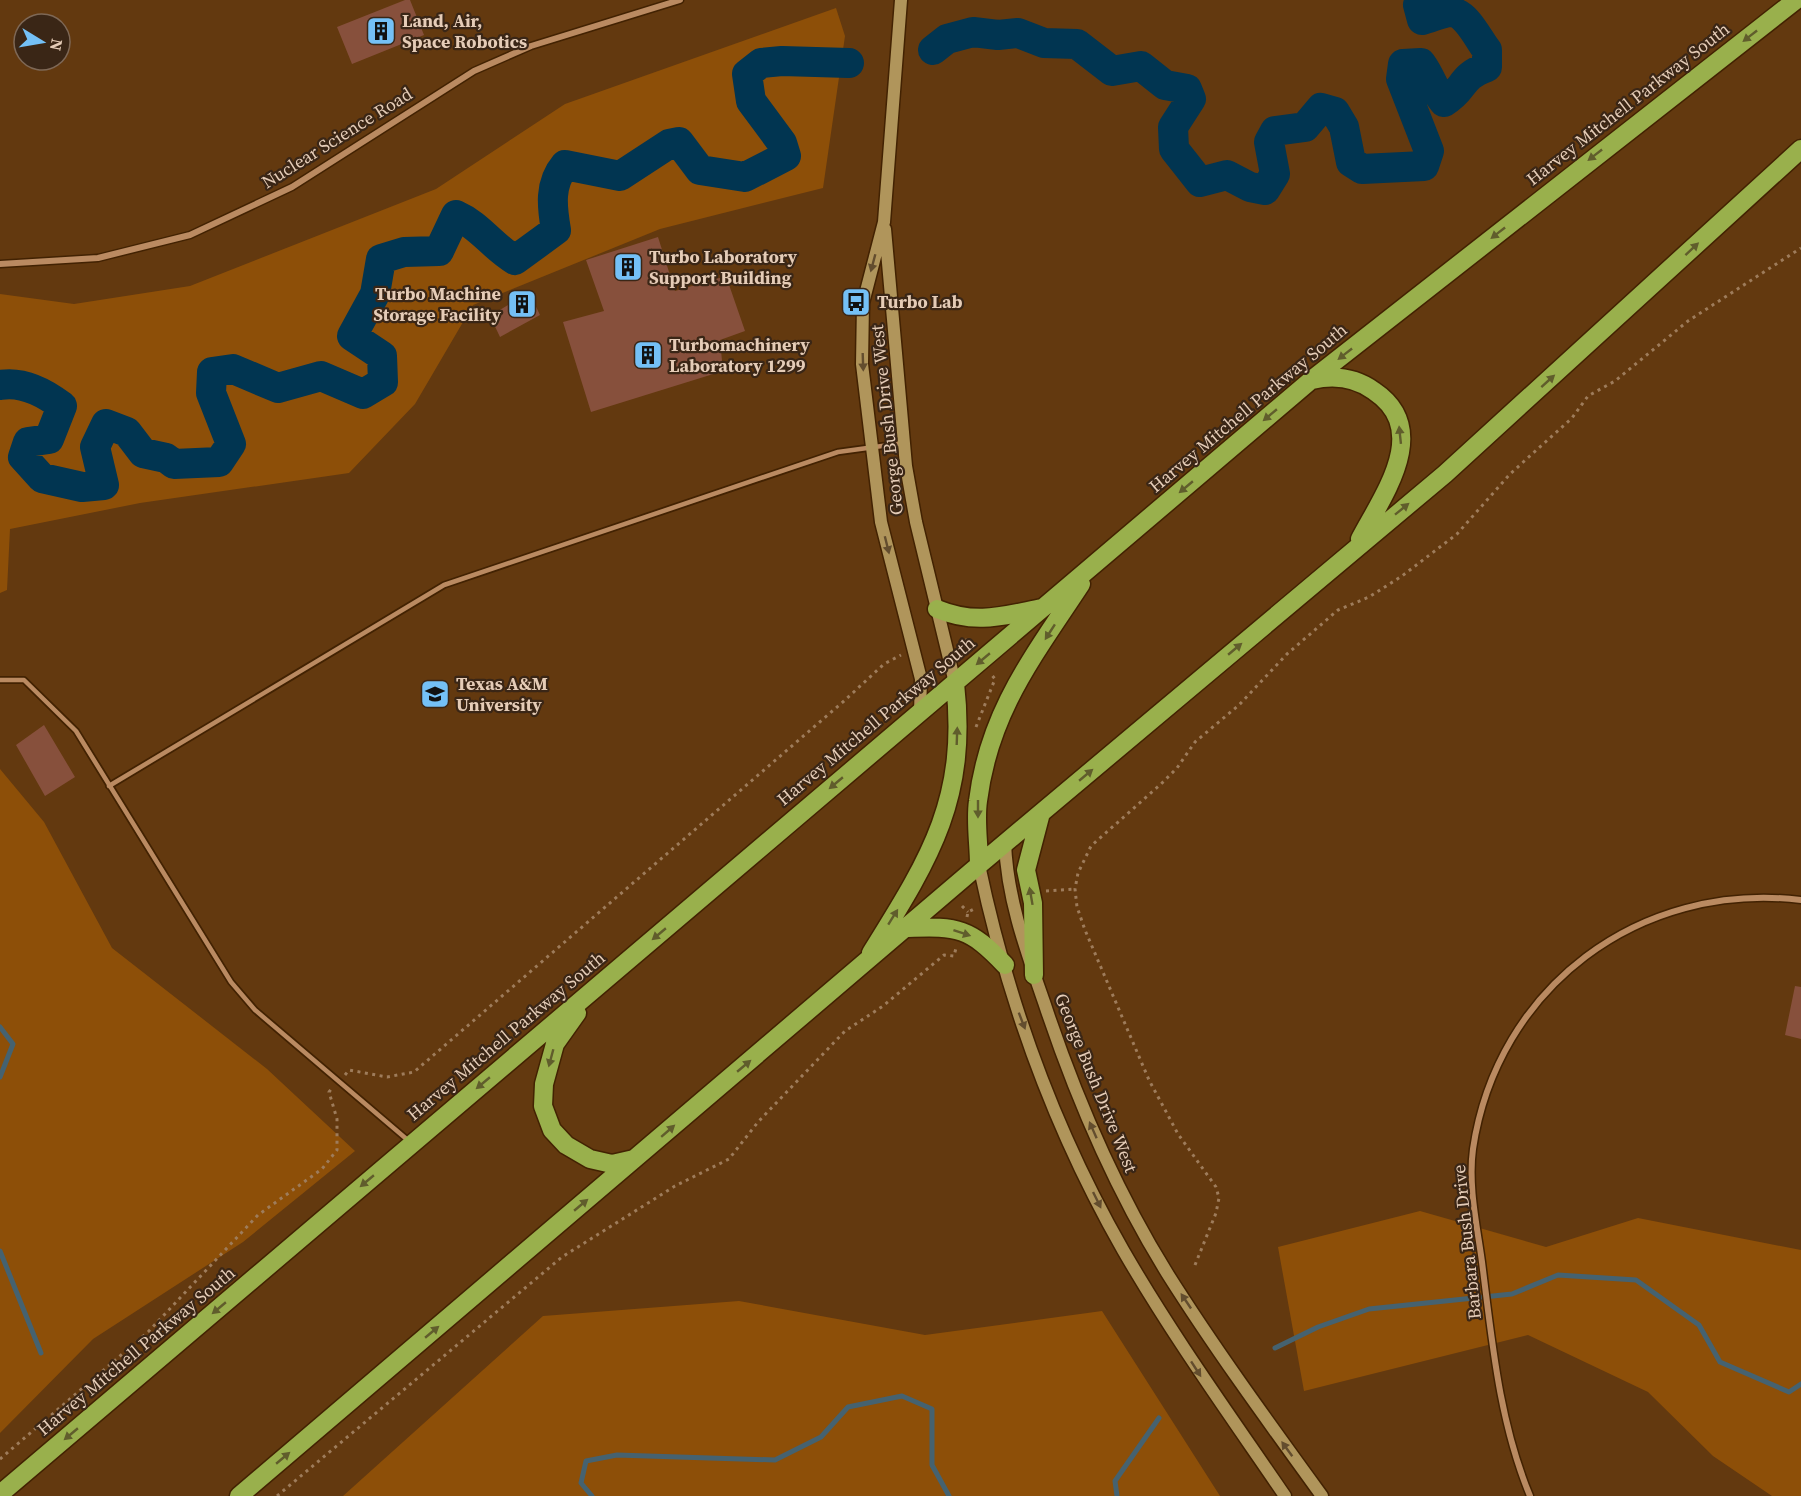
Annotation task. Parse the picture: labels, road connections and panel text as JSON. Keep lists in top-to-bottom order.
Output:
{
  "streets": {
    "highway": ["Harvey Mitchell Parkway South"],
    "main road": ["George Bush Drive West"],
    "street": ["Nuclear Science Road", "Barbara Bush Drive"]
  },
  "crossings": [
    ["Harvey Mitchell Parkway South", "George Bush Drive West"]
  ],
  "places": {
    "building": [
      "Land, Air, Space Robotics",
      "Turbo Laboratory Support Building",
      "Turbo Machine Storage Facility",
      "Turbomachinery Laboratory 1299"
    ],
    "bus stop": ["Turbo Lab"],
    "school or university": ["Texas A&M University"]
  },
  "north": "right"
}
